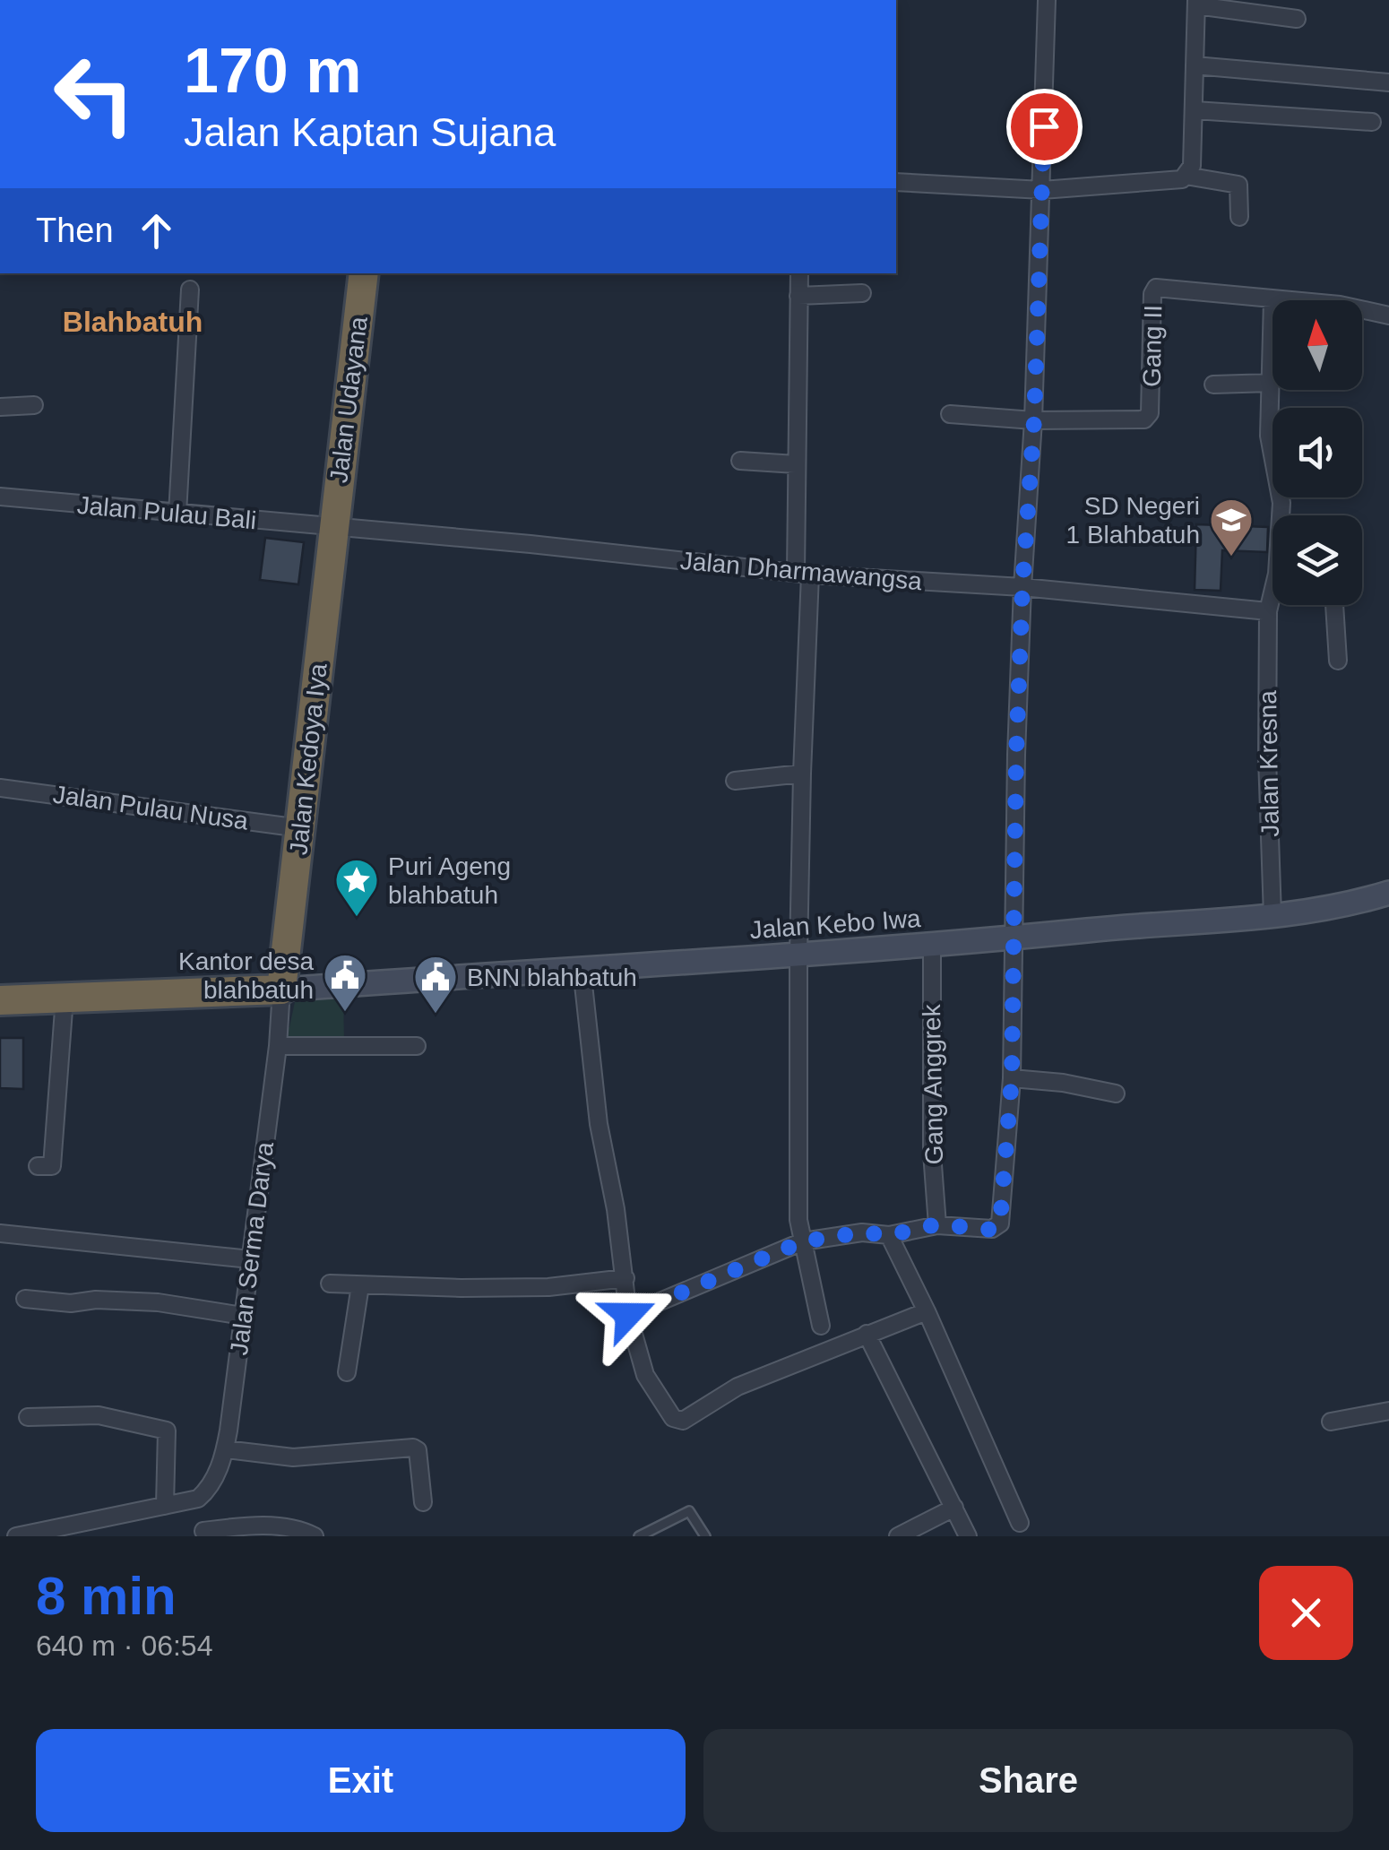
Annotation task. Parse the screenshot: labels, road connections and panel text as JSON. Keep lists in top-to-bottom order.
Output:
{
  "streets": {
    "highway": ["Jalan Udayana", "Jalan Kedoya Iya"],
    "main road": ["Jalan Kebo Iwa"],
    "street": [
      "Gang II",
      "Jalan Pulau Bali",
      "Jalan Dharmawangsa",
      "Jalan Kresna",
      "Jalan Pulau Nusa",
      "Gang Anggrek",
      "Jalan Serma Darya"
    ]
  },
  "crossings": [
    ["Gang II", "Jalan Kresna"],
    ["Jalan Udayana", "Jalan Pulau Bali"],
    ["Jalan Udayana", "Jalan Dharmawangsa"],
    ["Jalan Udayana", "Jalan Kedoya Iya"],
    ["Jalan Pulau Bali", "Jalan Dharmawangsa"],
    ["Jalan Pulau Bali", "Jalan Kedoya Iya"],
    ["Jalan Dharmawangsa", "Jalan Kedoya Iya"],
    ["Jalan Dharmawangsa", "Jalan Kresna"],
    ["Jalan Kedoya Iya", "Jalan Pulau Nusa"],
    ["Jalan Kedoya Iya", "Jalan Kebo Iwa"],
    ["Jalan Kedoya Iya", "Jalan Serma Darya"],
    ["Jalan Kresna", "Jalan Kebo Iwa"],
    ["Jalan Kebo Iwa", "Gang Anggrek"],
    ["Jalan Kebo Iwa", "Jalan Serma Darya"]
  ],
  "districts": ["Blahbatuh"],
  "places": {
    "school or university": ["SD Negeri 1 Blahbatuh"],
    "place": ["Puri Ageng blahbatuh"],
    "public building": ["Kantor desa blahbatuh", "BNN blahbatuh"]
  },
  "north": "top",
  "page": {
    "turn": ["170 m", "Jalan Kaptan Sujana"],
    "then": "Then",
    "heading": ["8 min", "640 m · 06:54"],
    "buttons": ["Exit", "Share"]
  }
}
